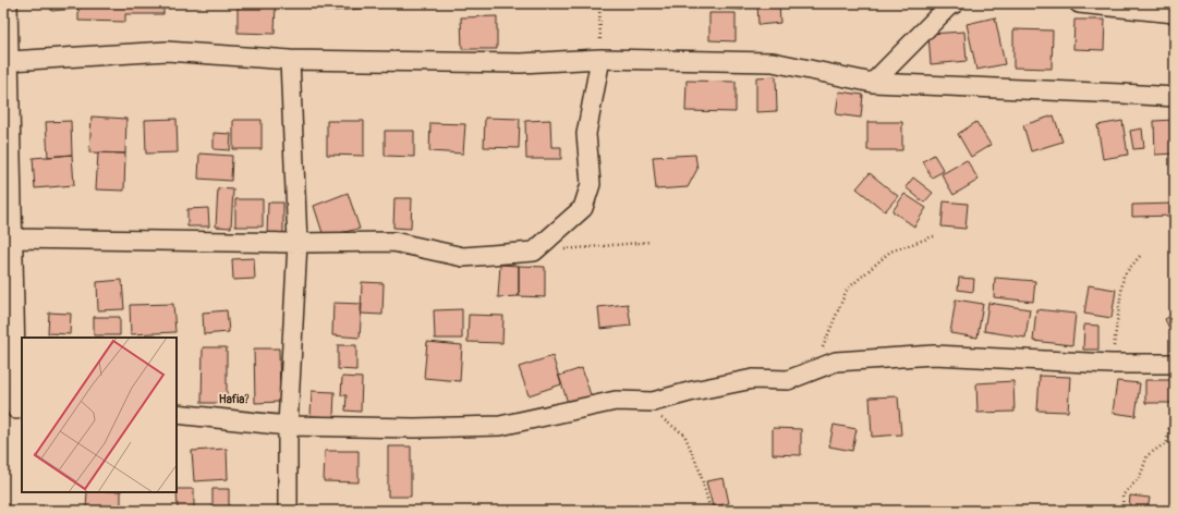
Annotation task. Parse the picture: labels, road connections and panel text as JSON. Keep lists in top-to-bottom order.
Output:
{
  "districts": ["Hafia?"]
}
